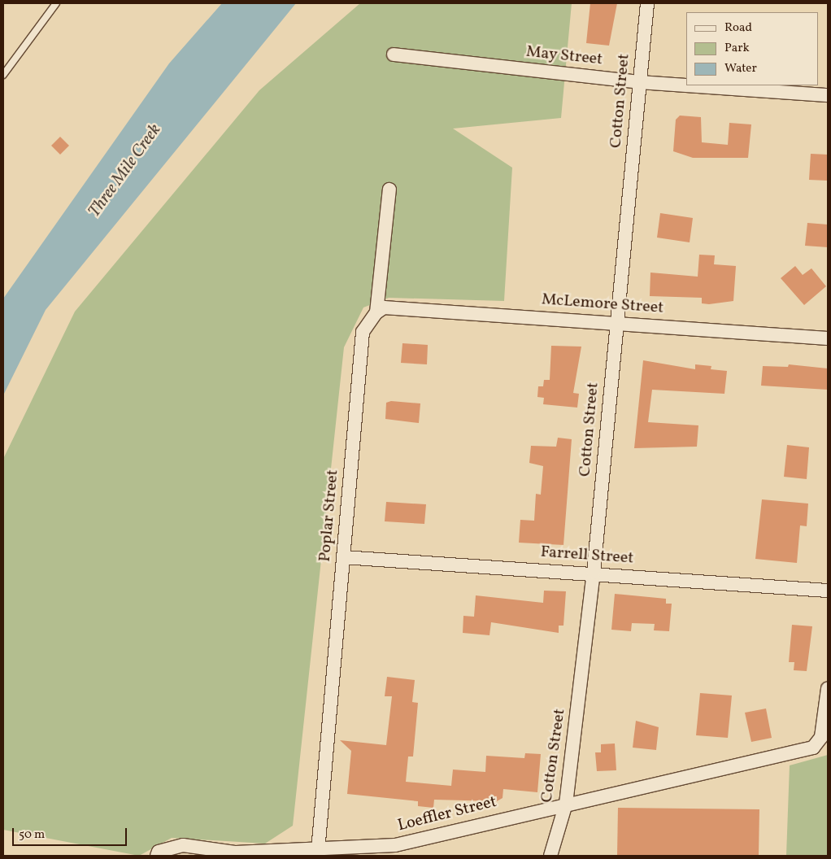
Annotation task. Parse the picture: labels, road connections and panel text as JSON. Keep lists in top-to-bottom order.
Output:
{
  "streets": {
    "street": [
      "May Street",
      "Cotton Street",
      "McLemore Street",
      "Poplar Street",
      "Farrell Street",
      "Loeffler Street"
    ]
  },
  "crossings": [
    ["May Street", "Cotton Street"],
    ["Cotton Street", "McLemore Street"],
    ["Cotton Street", "Farrell Street"],
    ["Cotton Street", "Loeffler Street"],
    ["McLemore Street", "Poplar Street"],
    ["Poplar Street", "Farrell Street"],
    ["Poplar Street", "Loeffler Street"]
  ],
  "water": ["Three Mile Creek"],
  "legend": ["Road", "Park", "Water"],
  "scale_bar": "50 m"
}
